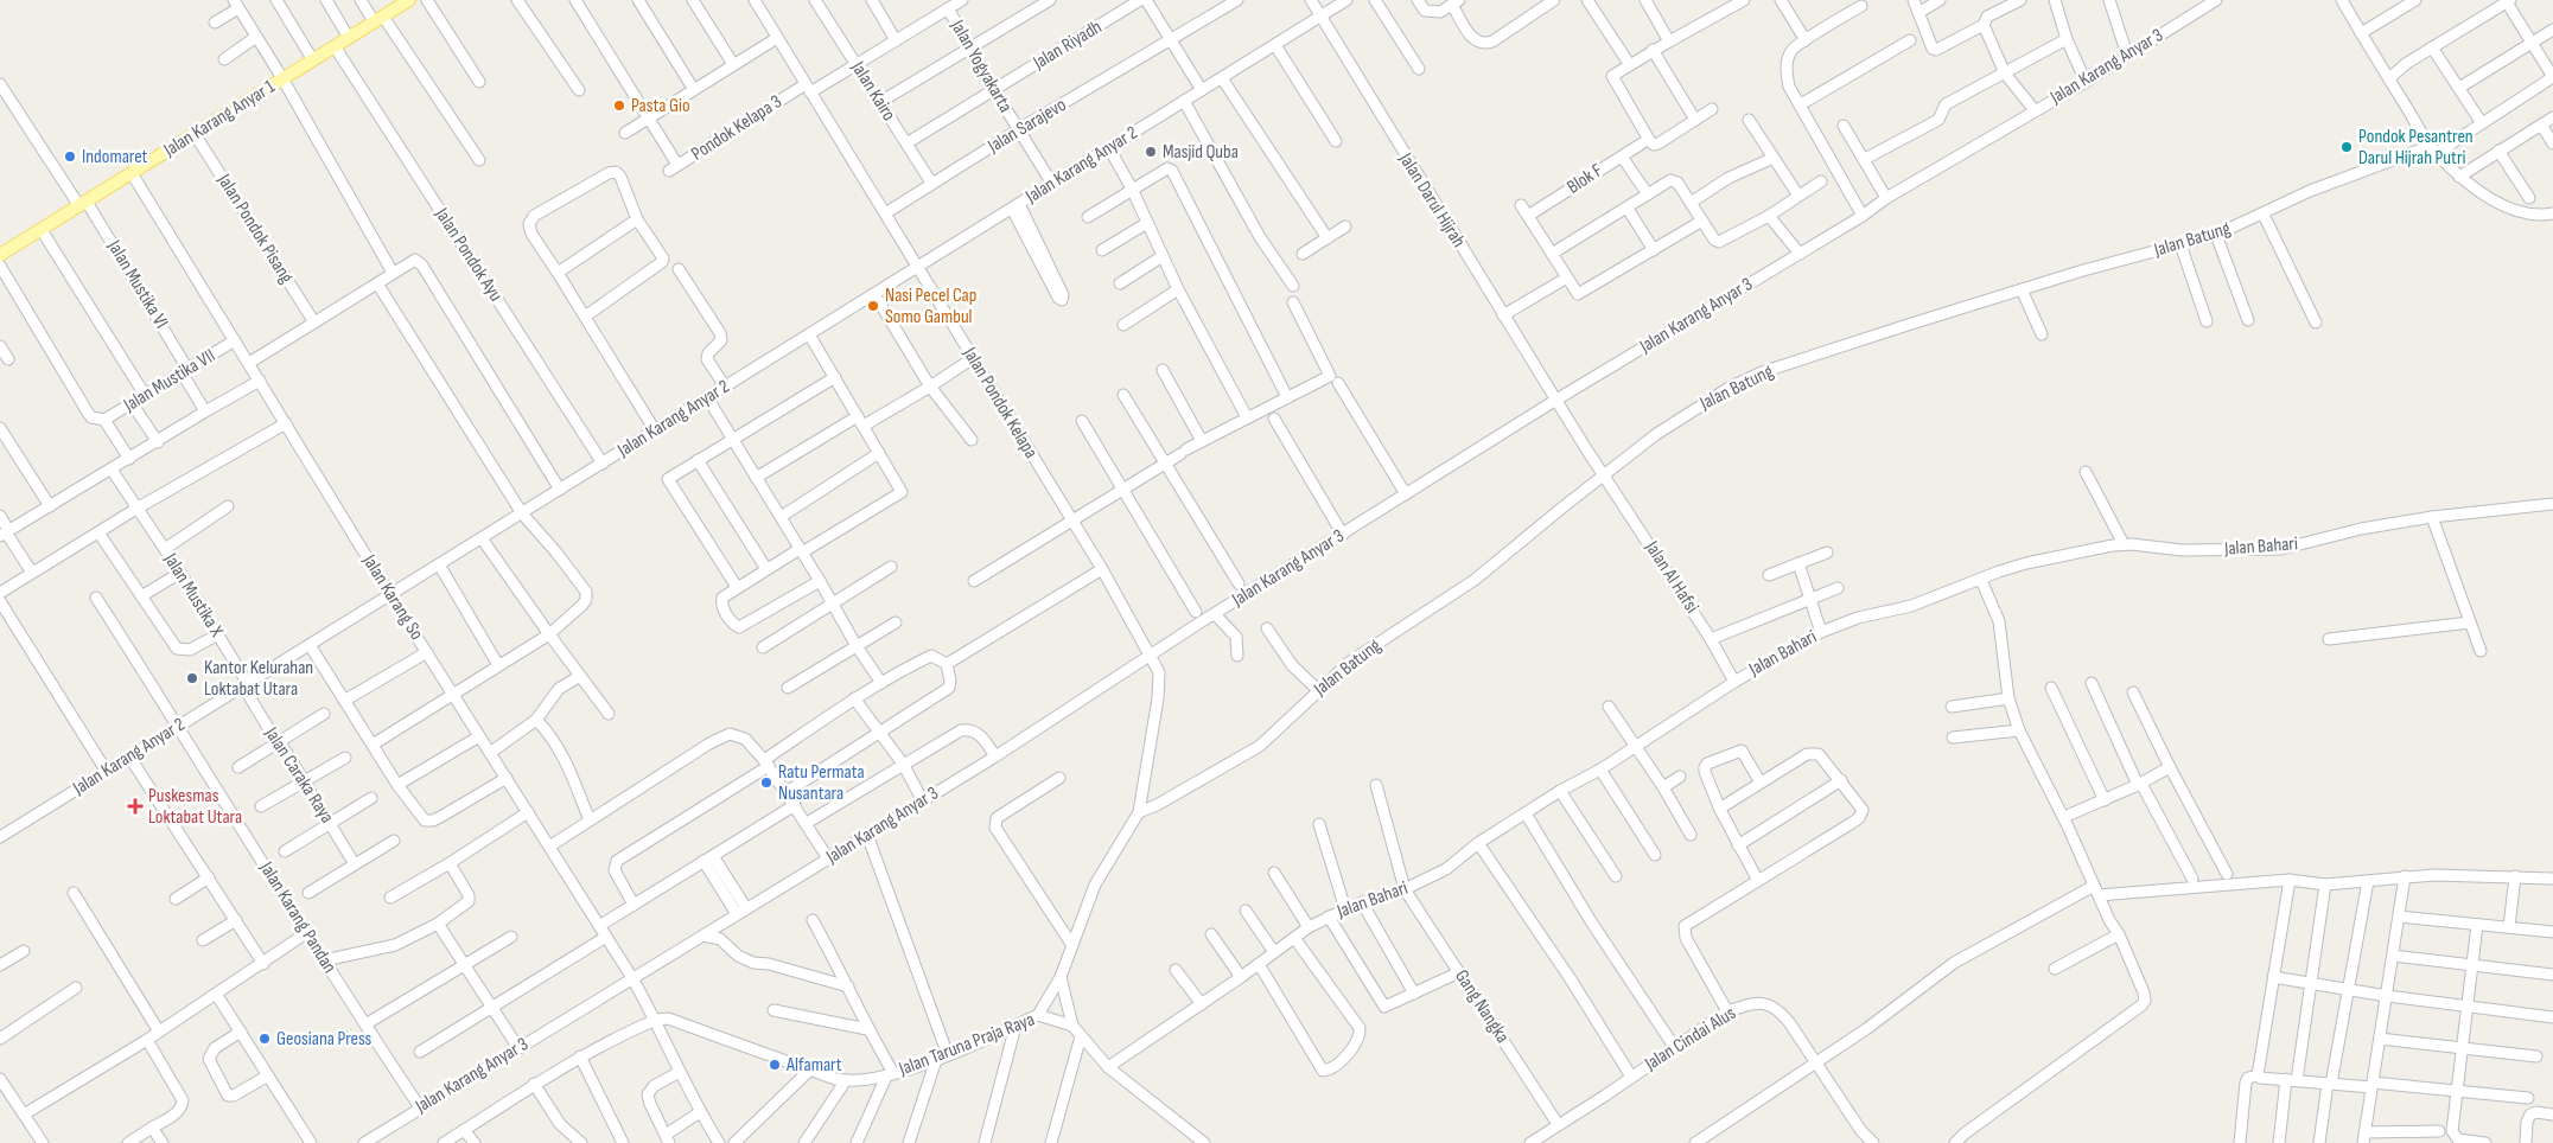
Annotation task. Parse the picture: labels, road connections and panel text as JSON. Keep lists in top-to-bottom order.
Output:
{
  "streets": {
    "main road": ["Jalan Karang Anyar 1"],
    "street": [
      "Jalan Riyadh",
      "Jalan Yogyakarta",
      "Jalan Karang Anyar 3",
      "Jalan Kairo",
      "Jalan Sarajevo",
      "Pondok Kelapa 3",
      "Jalan Karang Anyar 2",
      "Blok F",
      "Jalan Darul Hijrah",
      "Jalan Pondok Pisang",
      "Jalan Batung",
      "Jalan Pondok Ayu",
      "Jalan Mustika VI",
      "Jalan Mustika VII",
      "Jalan Pondok Kelapa",
      "Jalan Bahari",
      "Jalan Al Hafsi",
      "Jalan Mustika X",
      "Jalan Karang So",
      "Jalan Caraka Raya",
      "Jalan Karang Pandan",
      "Gang Nangka",
      "Jalan Cindai Alus",
      "Jalan Taruna Praja Raya"
    ]
  },
  "crossings": [
    ["Jalan Riyadh", "Jalan Yogyakarta"],
    ["Jalan Riyadh", "Jalan Kairo"],
    ["Jalan Yogyakarta", "Jalan Sarajevo"],
    ["Jalan Yogyakarta", "Pondok Kelapa 3"],
    ["Jalan Yogyakarta", "Jalan Karang Anyar 2"],
    ["Jalan Karang Anyar 3", "Jalan Darul Hijrah"],
    ["Jalan Karang Anyar 3", "Jalan Pondok Kelapa"],
    ["Jalan Karang Anyar 3", "Jalan Al Hafsi"],
    ["Jalan Karang Anyar 3", "Jalan Karang So"],
    ["Jalan Karang Anyar 3", "Jalan Karang Pandan"],
    ["Jalan Kairo", "Jalan Sarajevo"],
    ["Jalan Kairo", "Pondok Kelapa 3"],
    ["Jalan Karang Anyar 1", "Jalan Pondok Pisang"],
    ["Jalan Karang Anyar 1", "Jalan Pondok Ayu"],
    ["Jalan Karang Anyar 1", "Jalan Mustika VI"],
    ["Jalan Karang Anyar 1", "Jalan Karang So"],
    ["Jalan Sarajevo", "Jalan Pondok Kelapa"],
    ["Pondok Kelapa 3", "Jalan Pondok Kelapa"],
    ["Jalan Karang Anyar 2", "Jalan Darul Hijrah"],
    ["Jalan Karang Anyar 2", "Jalan Pondok Ayu"],
    ["Jalan Karang Anyar 2", "Jalan Pondok Kelapa"],
    ["Jalan Karang Anyar 2", "Jalan Mustika X"],
    ["Jalan Karang Anyar 2", "Jalan Karang So"],
    ["Jalan Karang Anyar 2", "Jalan Caraka Raya"],
    ["Jalan Karang Anyar 2", "Jalan Karang Pandan"],
    ["Jalan Darul Hijrah", "Jalan Al Hafsi"],
    ["Jalan Batung", "Jalan Pondok Kelapa"],
    ["Jalan Batung", "Jalan Al Hafsi"],
    ["Jalan Mustika VI", "Jalan Mustika VII"],
    ["Jalan Mustika VII", "Jalan Karang So"],
    ["Jalan Bahari", "Jalan Al Hafsi"],
    ["Jalan Bahari", "Gang Nangka"],
    ["Jalan Mustika X", "Jalan Caraka Raya"],
    ["Jalan Karang So", "Jalan Taruna Praja Raya"],
    ["Gang Nangka", "Jalan Cindai Alus"]
  ],
  "places": {
    "other": [
      "Pasta Gio",
      "Pondok Pesantren Darul Hijrah Putri",
      "Masjid Quba",
      "Indomaret",
      "Nasi Pecel Cap Somo Gambul",
      "Kantor Kelurahan Loktabat Utara",
      "Ratu Permata Nusantara",
      "Geosiana Press",
      "Alfamart"
    ],
    "health": ["Puskesmas Loktabat Utara"]
  }
}
